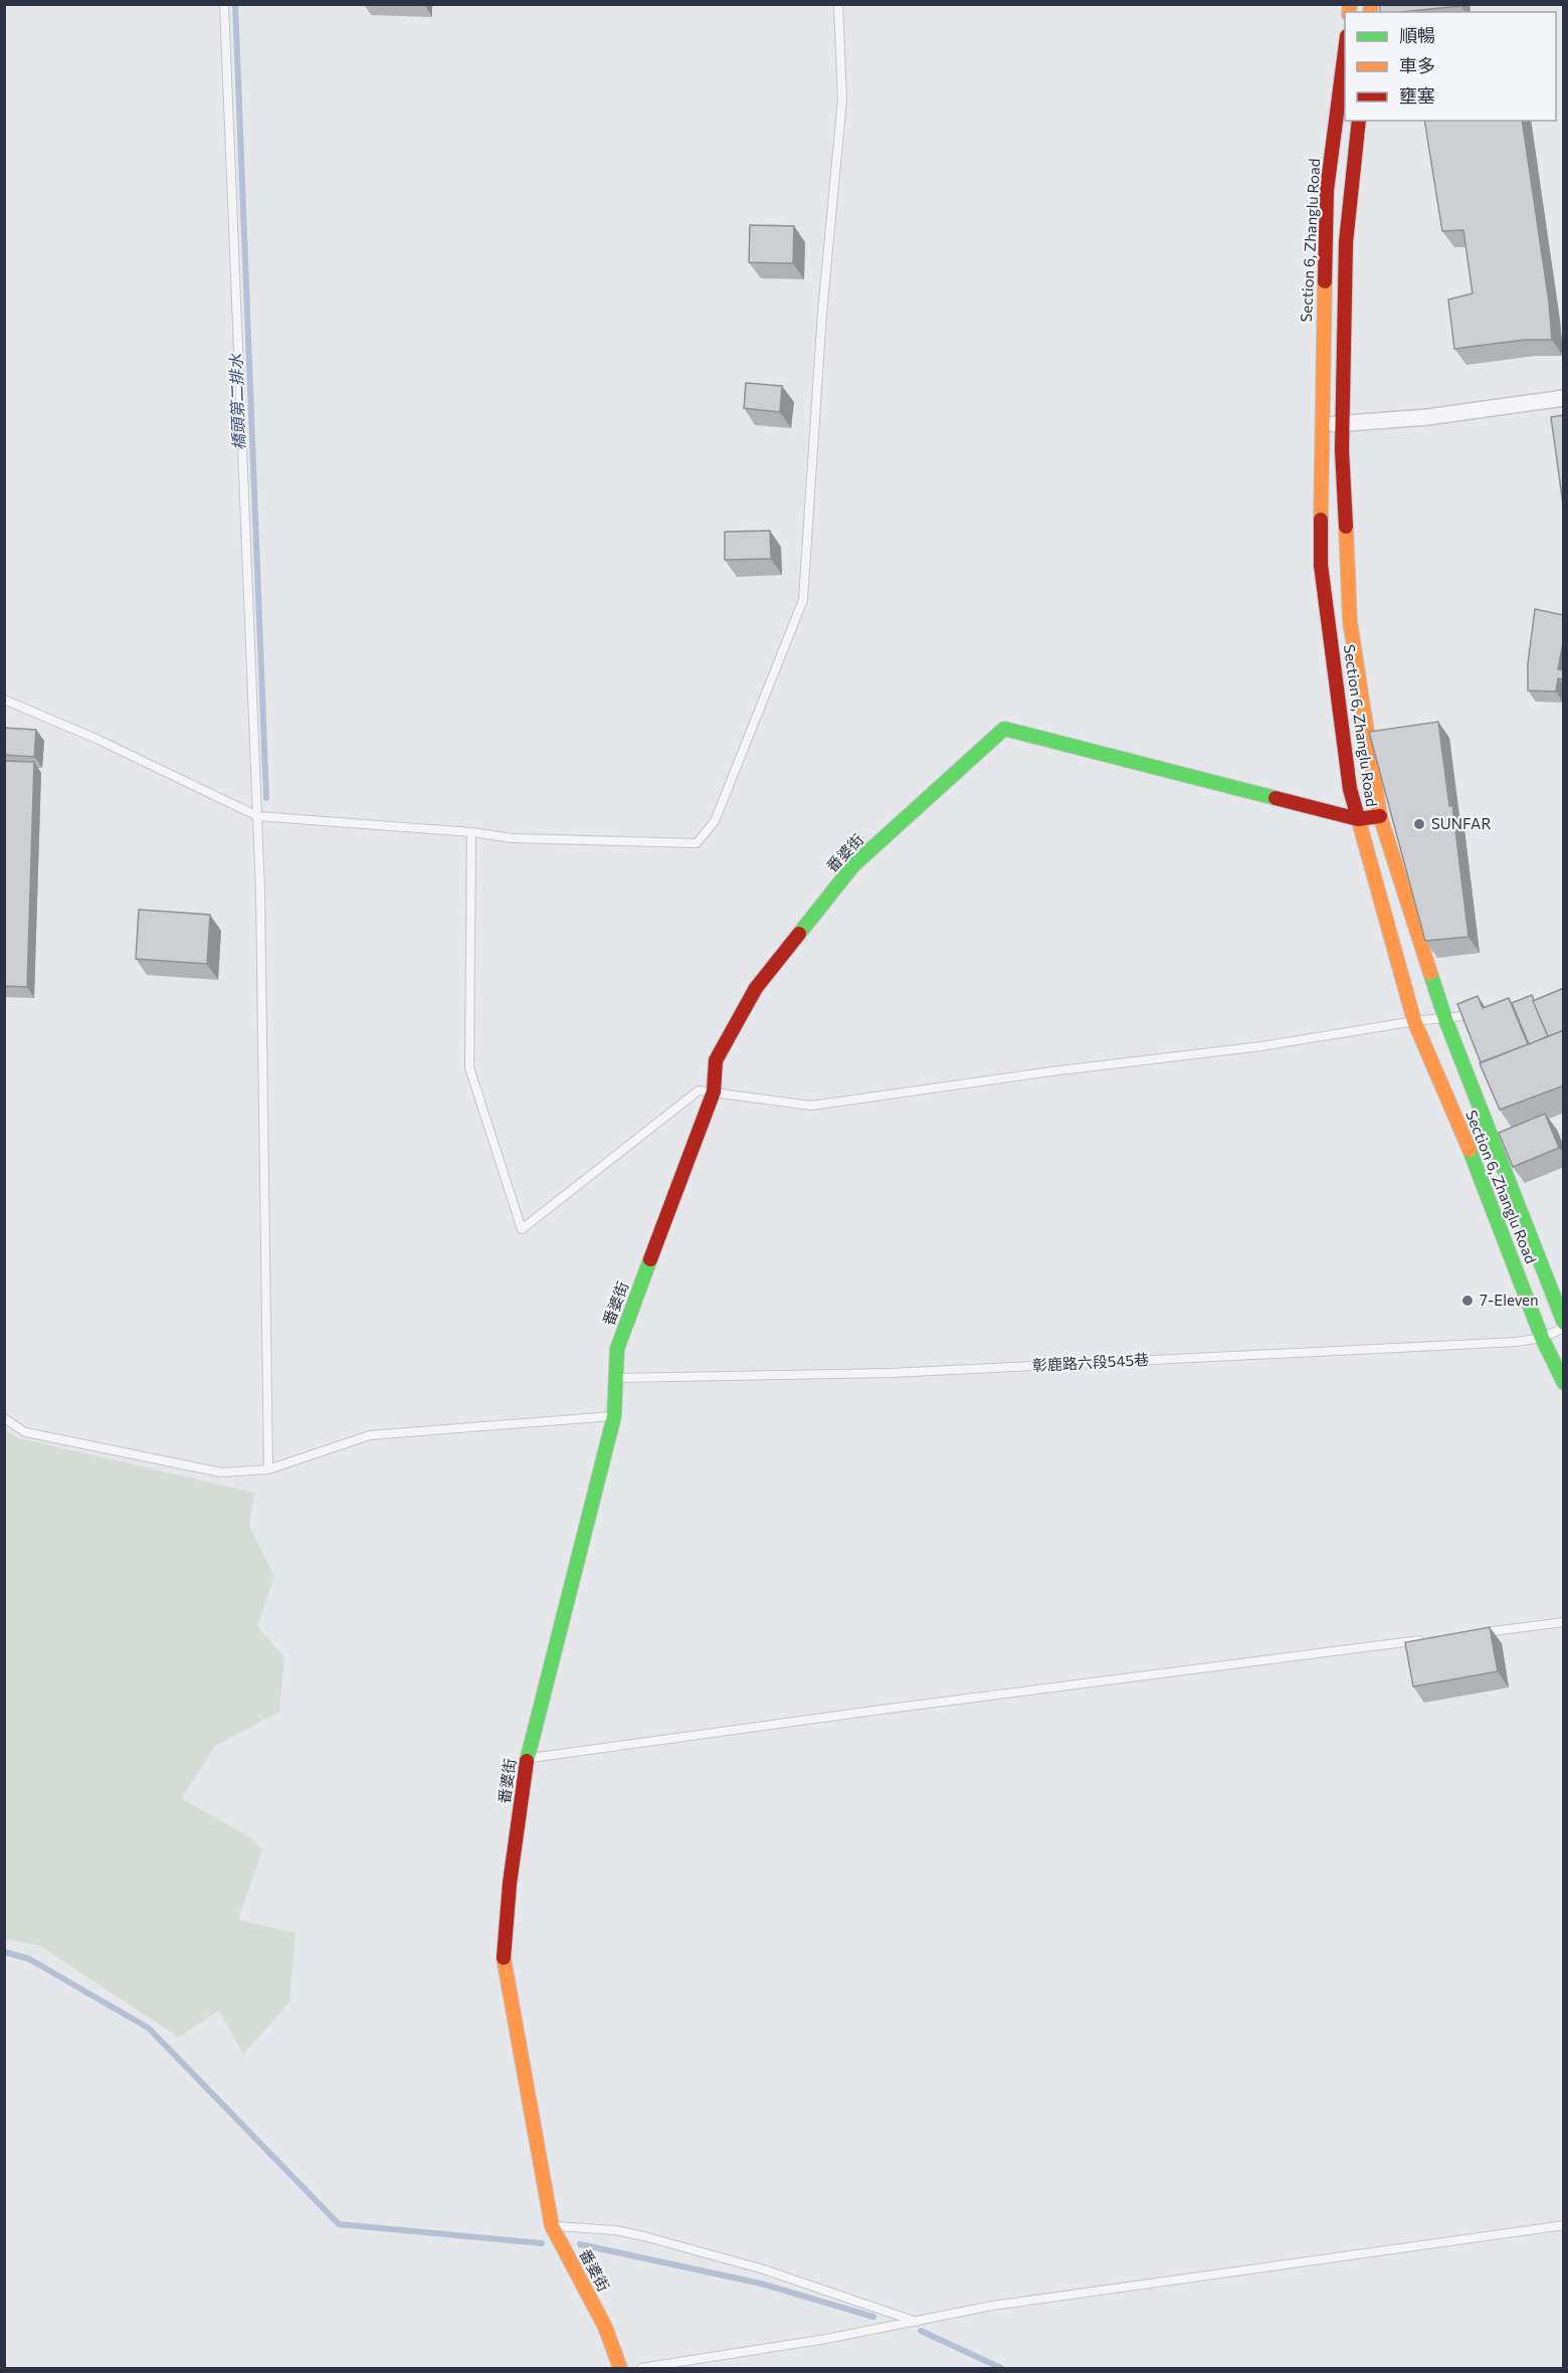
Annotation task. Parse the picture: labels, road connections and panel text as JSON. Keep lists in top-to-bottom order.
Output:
{
  "streets": {
    "main road": ["Section 6, Zhanglu Road", "番婆街"],
    "lane": ["彰鹿路六段545巷"]
  },
  "crossings": [
    ["Section 6, Zhanglu Road", "番婆街"],
    ["Section 6, Zhanglu Road", "彰鹿路六段545巷"],
    ["番婆街", "彰鹿路六段545巷"]
  ],
  "water": ["橋頭第二排水"],
  "places": ["SUNFAR", "7-Eleven"],
  "legend": ["順暢", "車多", "壅塞"]
}
